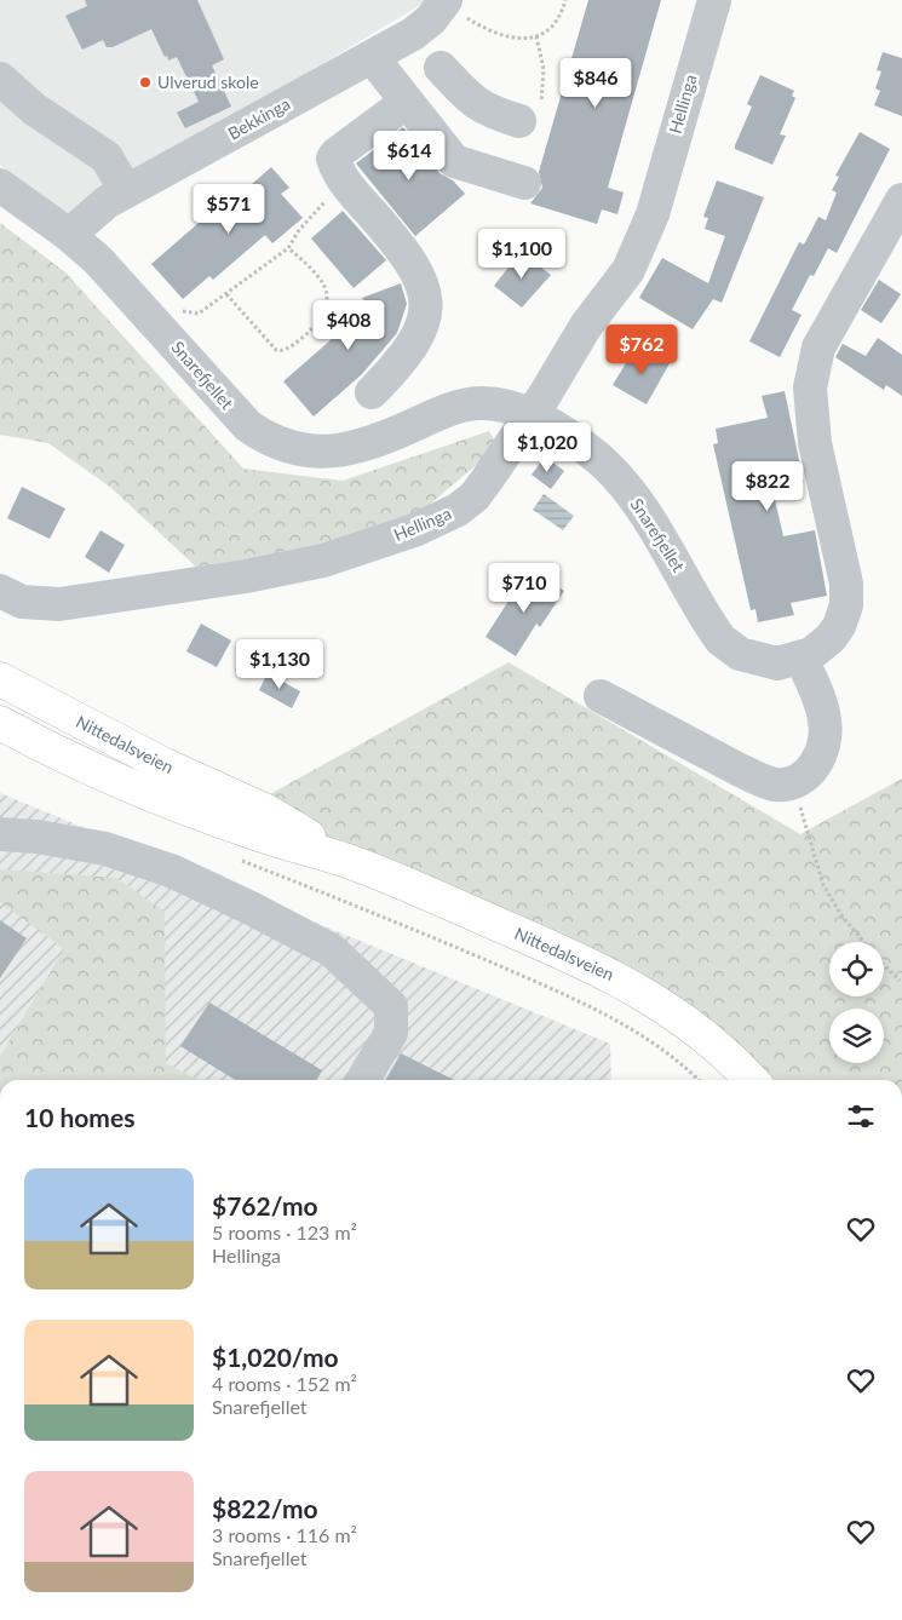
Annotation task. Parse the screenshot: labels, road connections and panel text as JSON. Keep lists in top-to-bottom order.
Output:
{
  "streets": {
    "main road": ["Nittedalsveien"],
    "street": ["Hellinga", "Bekkinga", "Snarefjellet"]
  },
  "crossings": [
    ["Hellinga", "Snarefjellet"],
    ["Bekkinga", "Snarefjellet"]
  ],
  "places": ["Ulverud skole"],
  "page": {
    "price": [
      "$846",
      "$614",
      "$571",
      "$1,100",
      "$408",
      "$762",
      "$1,020",
      "$822",
      "$710",
      "$1,130"
    ],
    "heading": "10 homes",
    "list": [
      {
        "name": "$762/mo",
        "note": "5 rooms · 123 m² · Hellinga"
      },
      {
        "name": "$1,020/mo",
        "note": "4 rooms · 152 m² · Snarefjellet"
      },
      {
        "name": "$822/mo",
        "note": "3 rooms · 116 m² · Snarefjellet"
      }
    ]
  }
}
